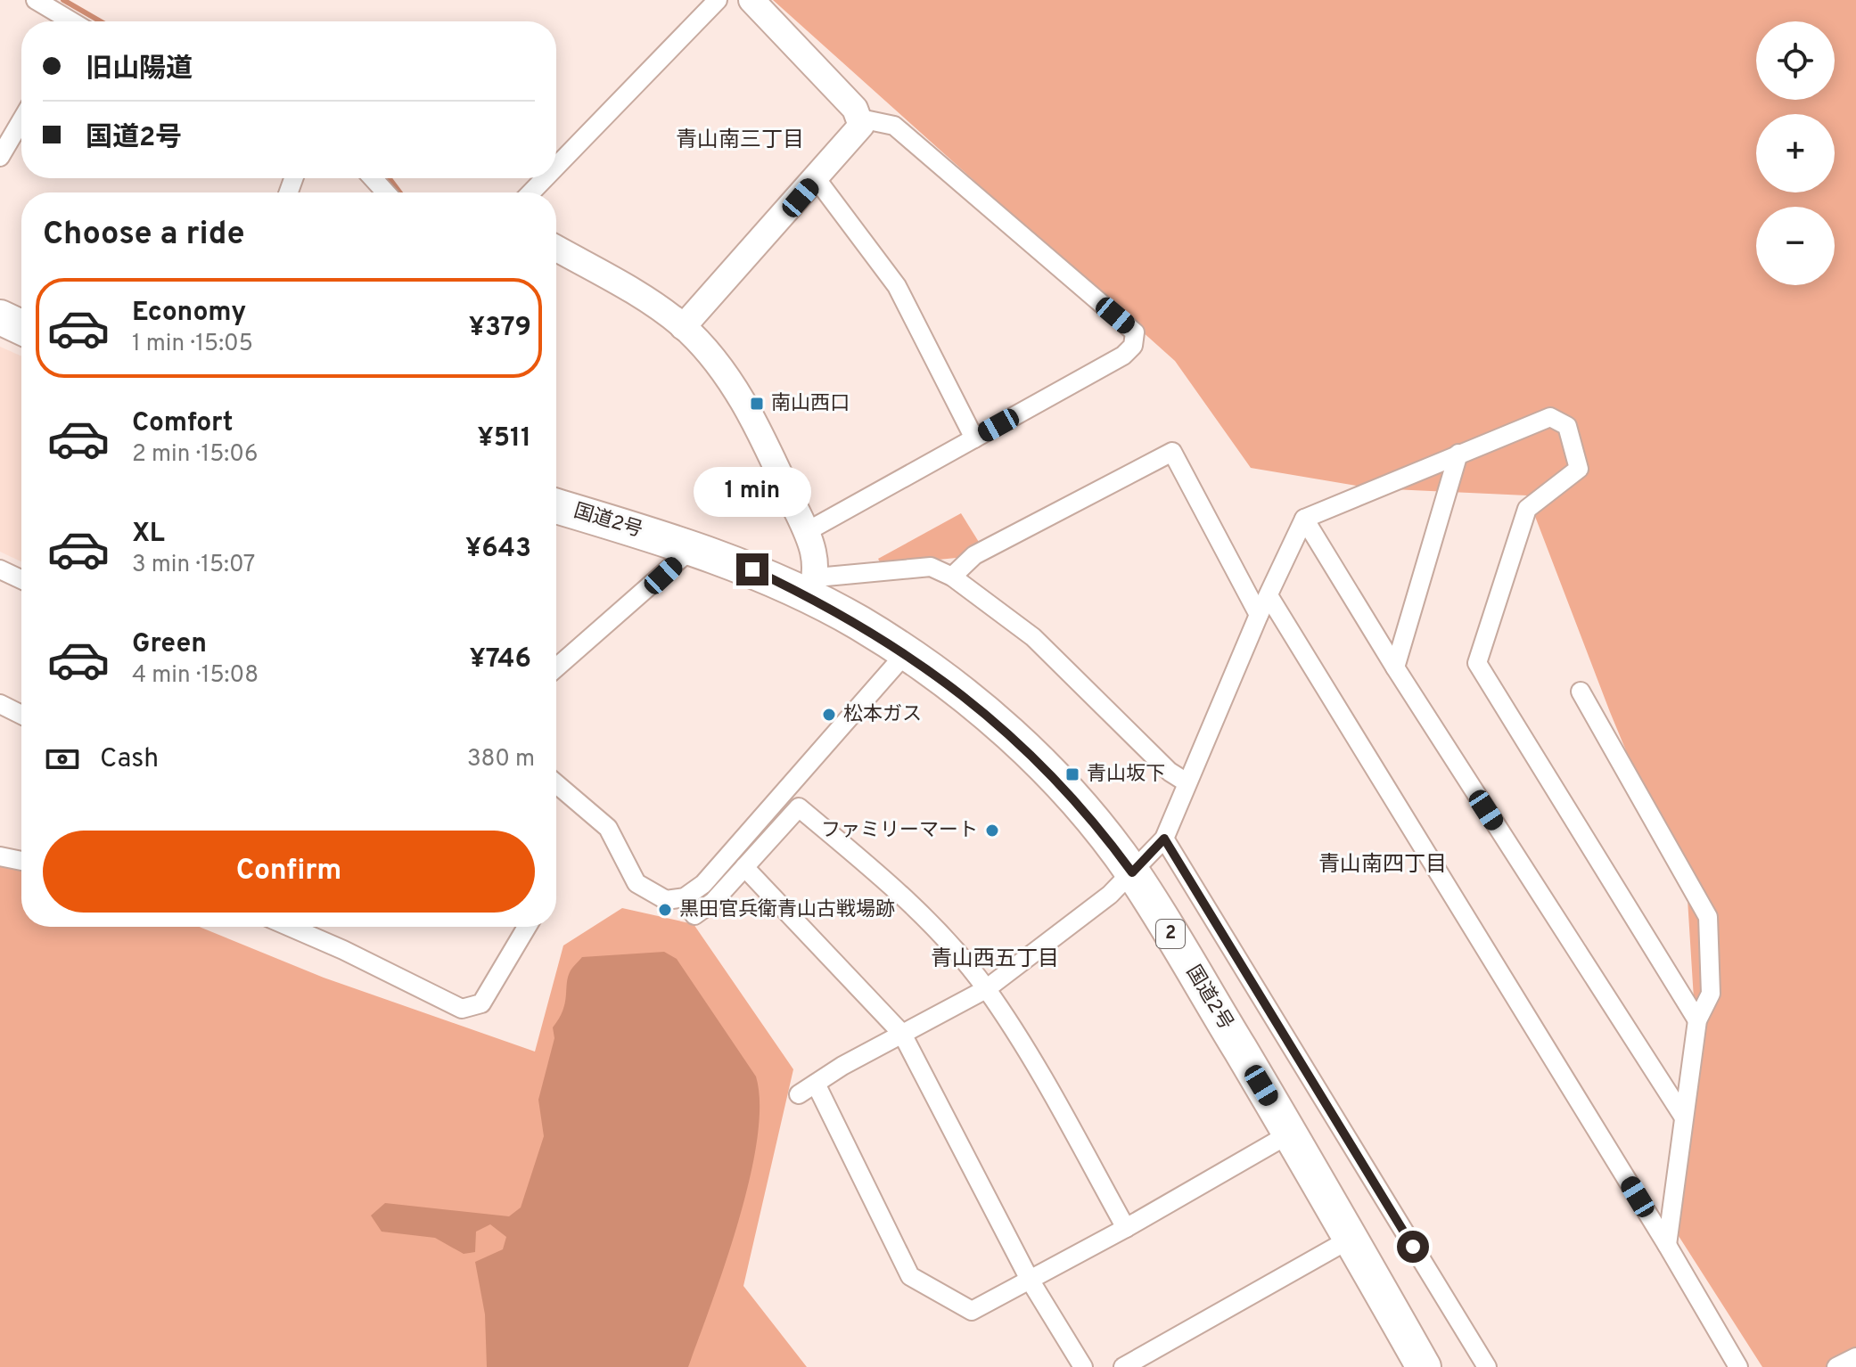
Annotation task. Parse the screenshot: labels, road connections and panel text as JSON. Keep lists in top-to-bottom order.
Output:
{
  "streets": {
    "highway": ["国道2号", "2"]
  },
  "districts": ["青山南三丁目", "青山南四丁目", "青山西五丁目"],
  "places": {
    "transit": ["南山西口", "青山坂下"],
    "other": ["松本ガス", "ファミリーマート", "黒田官兵衛青山古戦場跡"]
  },
  "page": {
    "map_buttons": ["+", "−"],
    "banner": ["旧山陽道", "国道2号"],
    "heading": "Choose a ride",
    "list": [
      {
        "name": "Economy",
        "note": "1 min · 15:05",
        "value": "¥379"
      },
      {
        "name": "Comfort",
        "note": "2 min · 15:06",
        "value": "¥511"
      },
      {
        "name": "XL",
        "note": "3 min · 15:07",
        "value": "¥643"
      },
      {
        "name": "Green",
        "note": "4 min · 15:08",
        "value": "¥746"
      }
    ],
    "bubble": "1 min",
    "pay": ["Cash", "380 m"],
    "buttons": "Confirm"
  }
}
